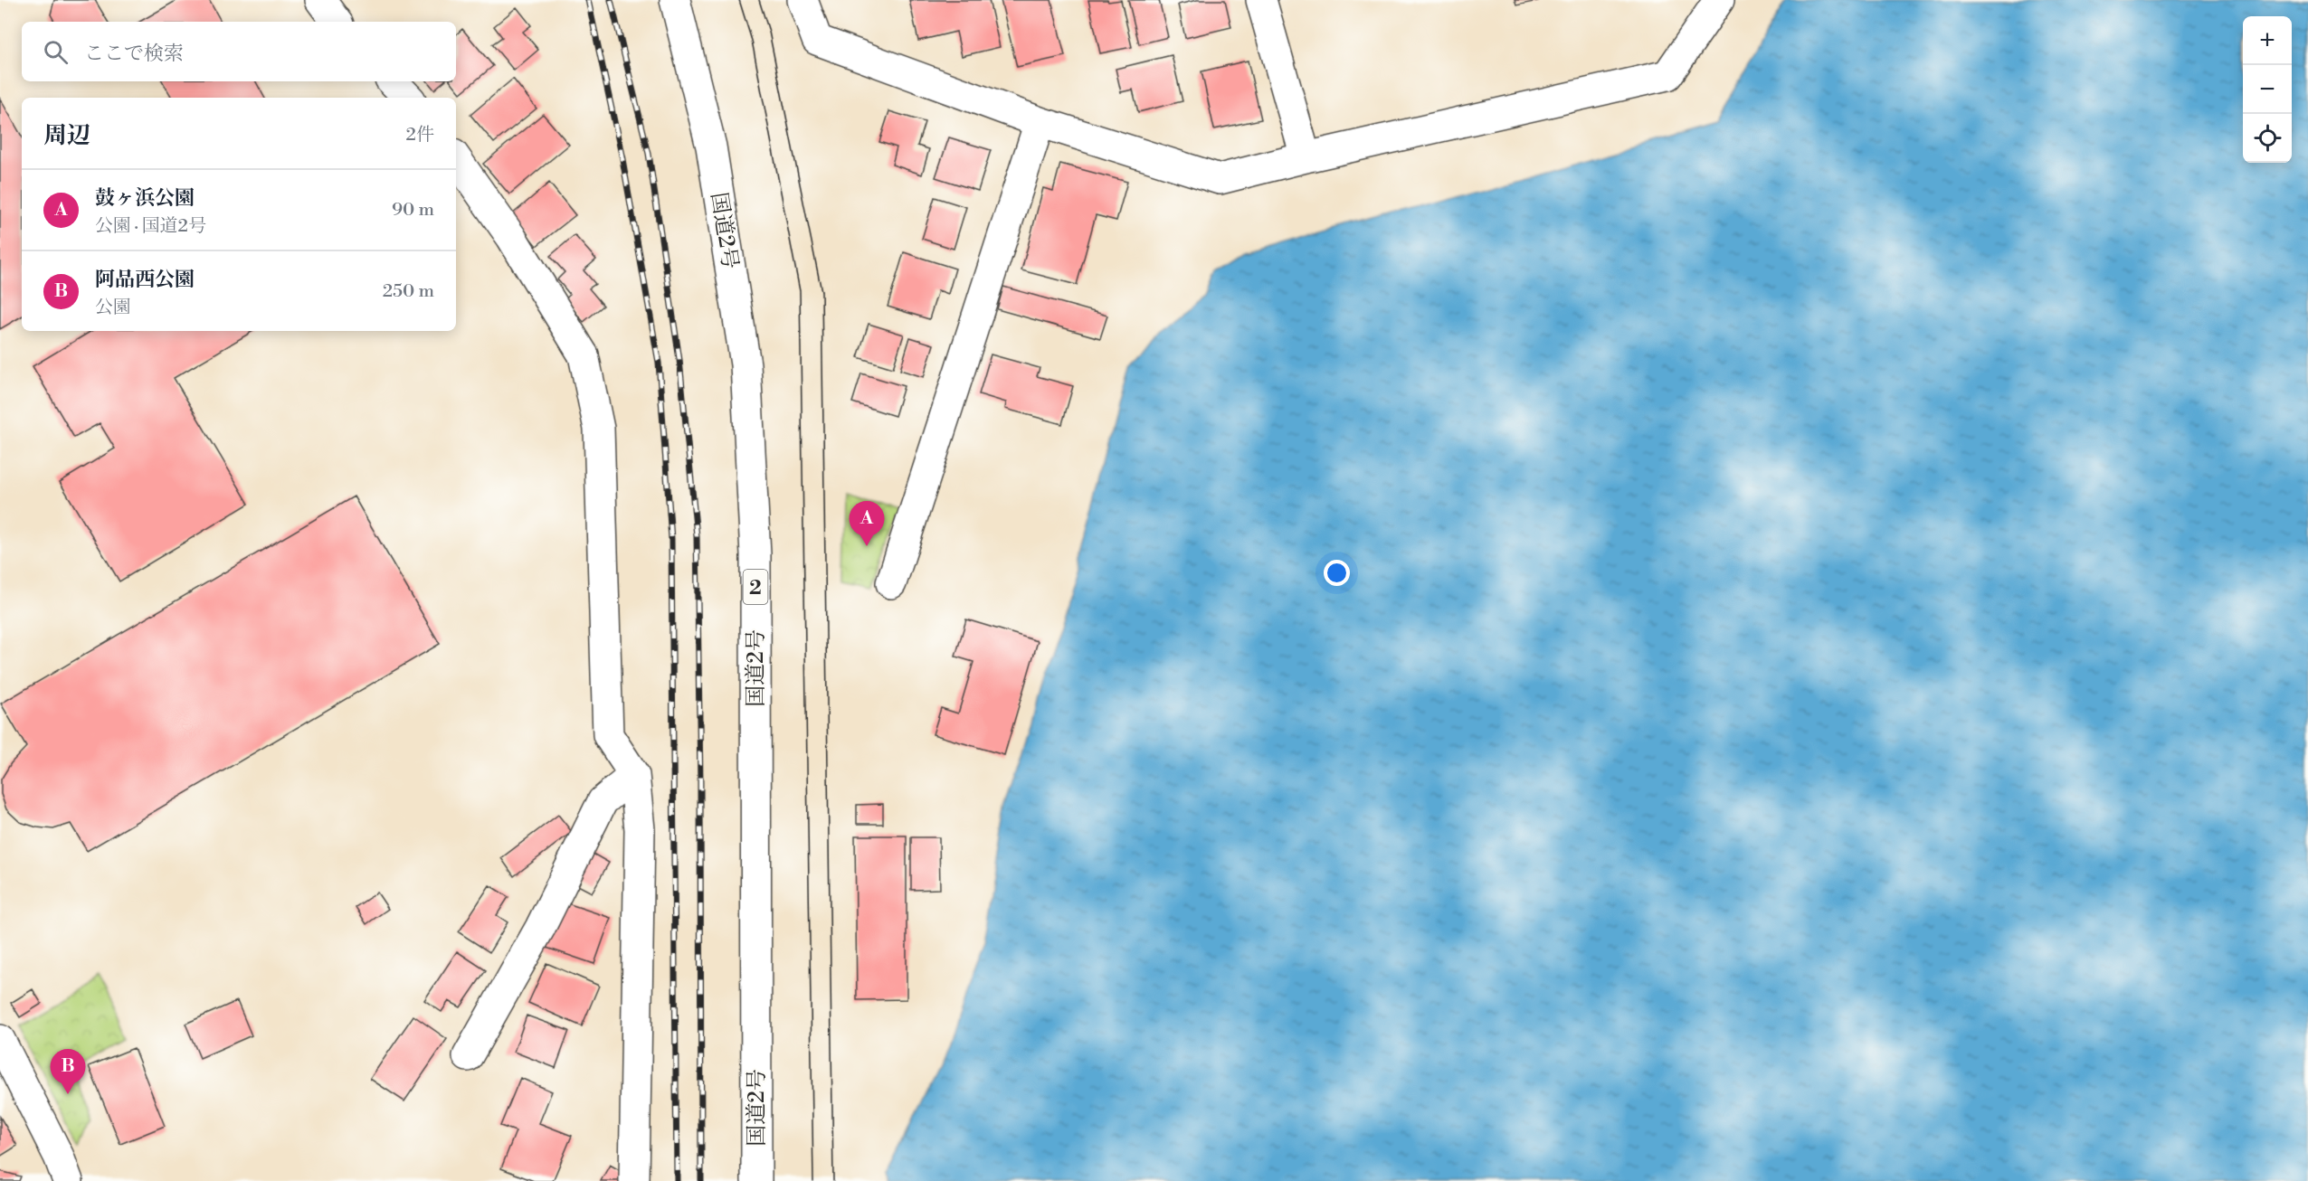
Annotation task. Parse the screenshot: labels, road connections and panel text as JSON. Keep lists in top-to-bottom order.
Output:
{
  "streets": {
    "main road": ["国道2号", "2"]
  },
  "page": {
    "map_buttons": ["+", "−"],
    "search": "ここで検索",
    "heading": ["周辺", "2件"],
    "list": [
      {
        "mark": "A",
        "name": "鼓ヶ浜公園",
        "note": "公園 · 国道2号",
        "value": "90 m"
      },
      {
        "mark": "B",
        "name": "阿品西公園",
        "note": "公園",
        "value": "250 m"
      }
    ],
    "pins": ["A", "B"]
  }
}
